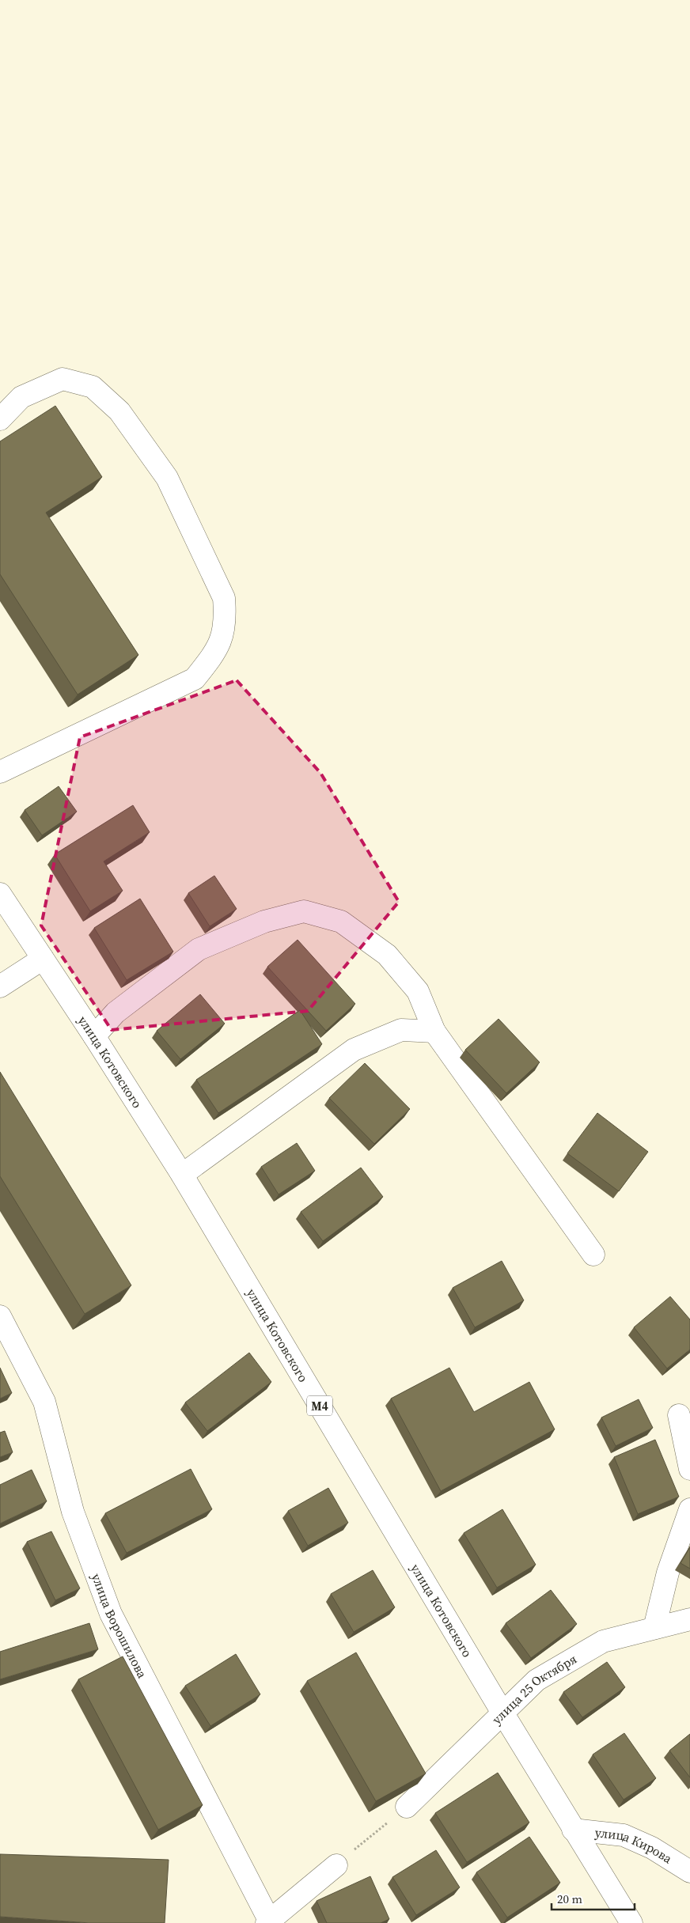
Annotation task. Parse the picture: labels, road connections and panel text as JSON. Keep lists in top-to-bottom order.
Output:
{
  "streets": {
    "main road": [
      "улица Котовского",
      "M4",
      "улица Ворошилова",
      "улица 25 Октября",
      "улица Кирова"
    ]
  },
  "crossings": [
    ["улица Котовского", "улица 25 Октября"],
    ["улица Котовского", "улица Кирова"]
  ],
  "scale_bar": "20 m"
}
